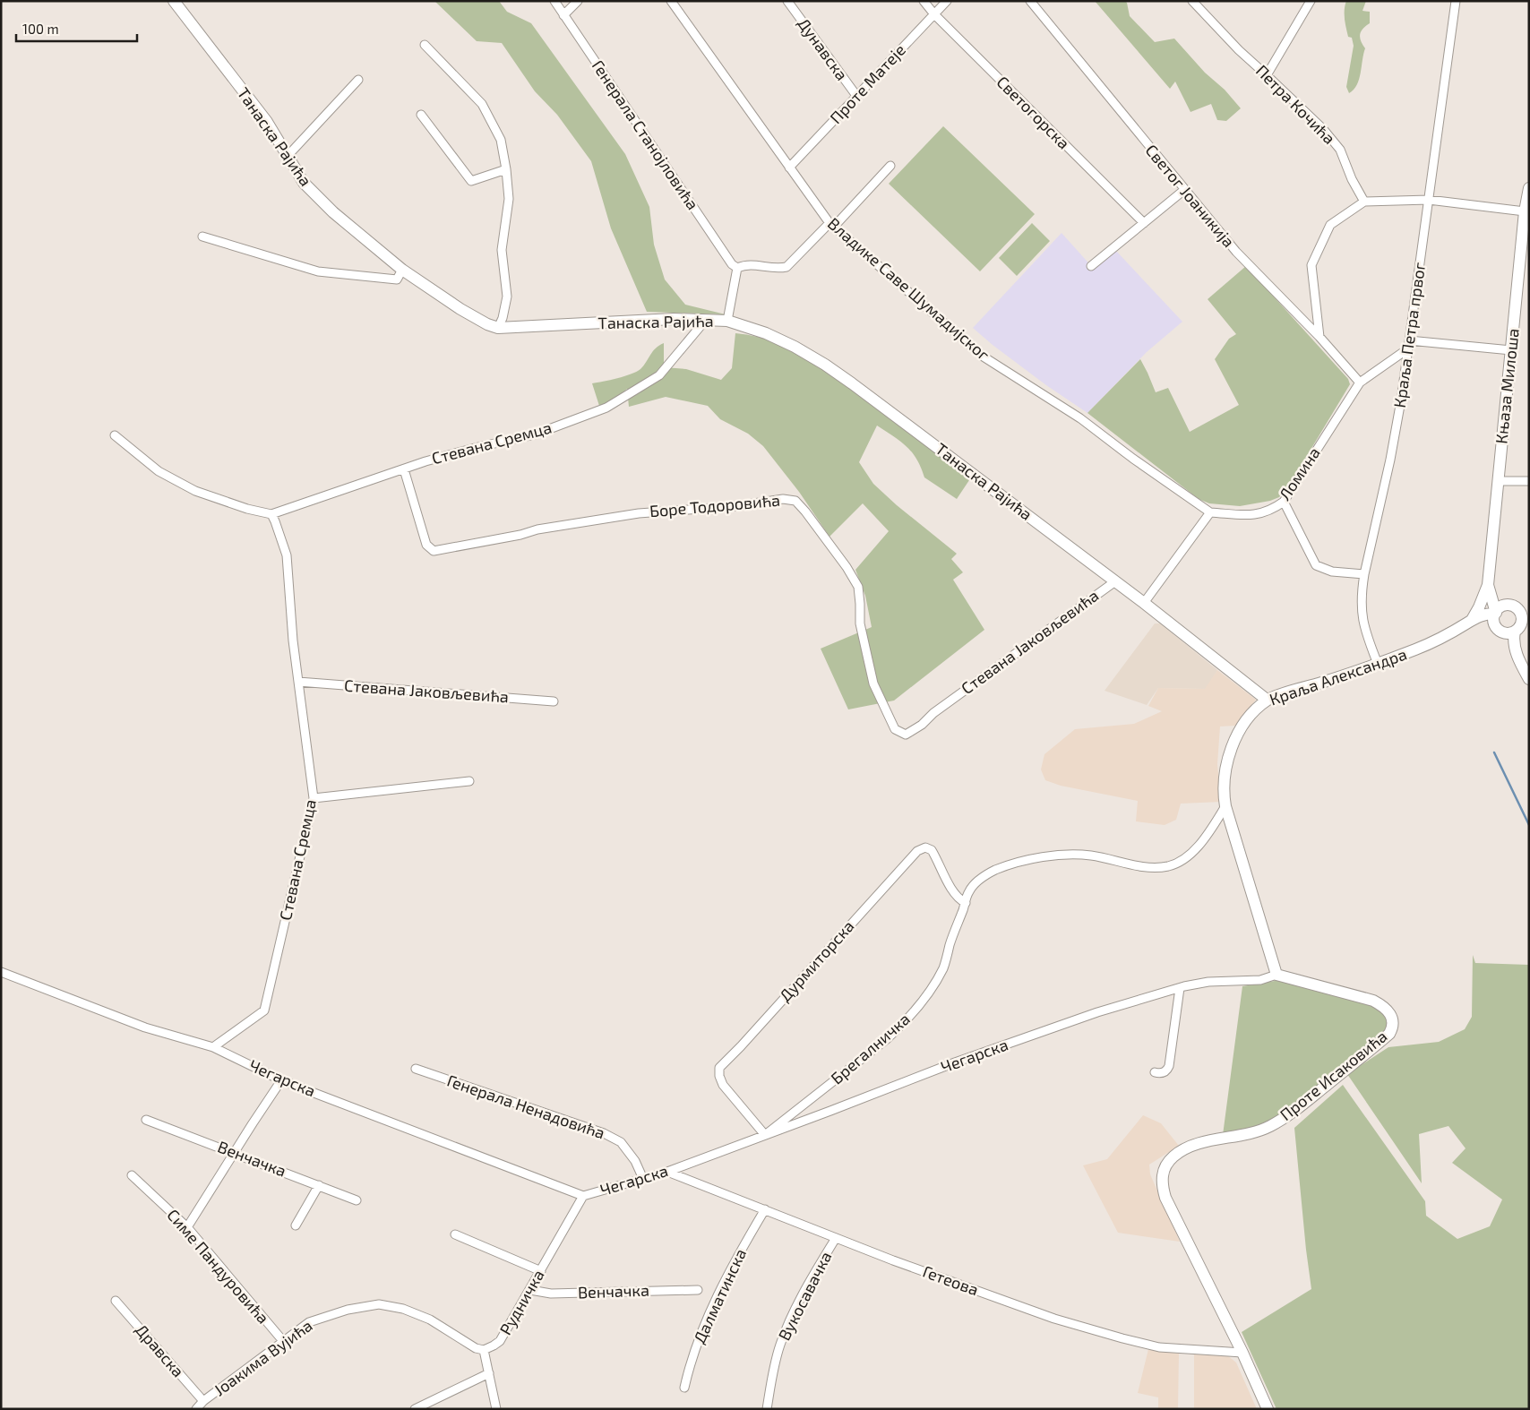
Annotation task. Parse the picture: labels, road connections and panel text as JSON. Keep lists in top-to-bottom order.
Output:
{
  "streets": {
    "street": [
      "Дунавска",
      "Проте Матеје",
      "Петра Кочића",
      "Светогорска",
      "Генерала Станојловића",
      "Танаска Рајића",
      "Светог Јоаникија",
      "Владике Саве Шумадијског",
      "Краља Петра првог",
      "Књаза Милоша",
      "Стевана Сремца",
      "Ломина",
      "Боре Тодоровића",
      "Стевана Јаковљевића",
      "Краља Александра",
      "Дурмиторска",
      "Брегалничка",
      "Чегарска",
      "Проте Исаковића",
      "Генерала Ненадовића",
      "Венчачка",
      "Симе Пандуровића",
      "Гетеова",
      "Далматинска",
      "Вукосавачка",
      "Рудничка",
      "Дравска",
      "Јоакима Вујића"
    ]
  },
  "crossings": [
    ["Дунавска", "Проте Матеје"],
    ["Проте Матеје", "Светогорска"],
    ["Проте Матеје", "Владике Саве Шумадијског"],
    ["Танаска Рајића", "Стевана Сремца"],
    ["Танаска Рајића", "Стевана Јаковљевића"],
    ["Танаска Рајића", "Краља Александра"],
    ["Светог Јоаникија", "Ломина"],
    ["Владике Саве Шумадијског", "Ломина"],
    ["Краља Петра првог", "Ломина"],
    ["Краља Петра првог", "Краља Александра"],
    ["Књаза Милоша", "Краља Александра"],
    ["Стевана Сремца", "Боре Тодоровића"],
    ["Стевана Сремца", "Стевана Јаковљевића"],
    ["Стевана Сремца", "Чегарска"],
    ["Боре Тодоровића", "Стевана Јаковљевића"],
    ["Краља Александра", "Брегалничка"],
    ["Дурмиторска", "Брегалничка"],
    ["Дурмиторска", "Чегарска"],
    ["Брегалничка", "Чегарска"],
    ["Чегарска", "Проте Исаковића"],
    ["Чегарска", "Генерала Ненадовића"],
    ["Чегарска", "Гетеова"],
    ["Чегарска", "Рудничка"],
    ["Проте Исаковића", "Гетеова"],
    ["Венчачка", "Рудничка"],
    ["Симе Пандуровића", "Јоакима Вујића"],
    ["Гетеова", "Далматинска"],
    ["Гетеова", "Вукосавачка"],
    ["Рудничка", "Јоакима Вујића"],
    ["Дравска", "Јоакима Вујића"]
  ],
  "scale_bar": "100 m"
}
